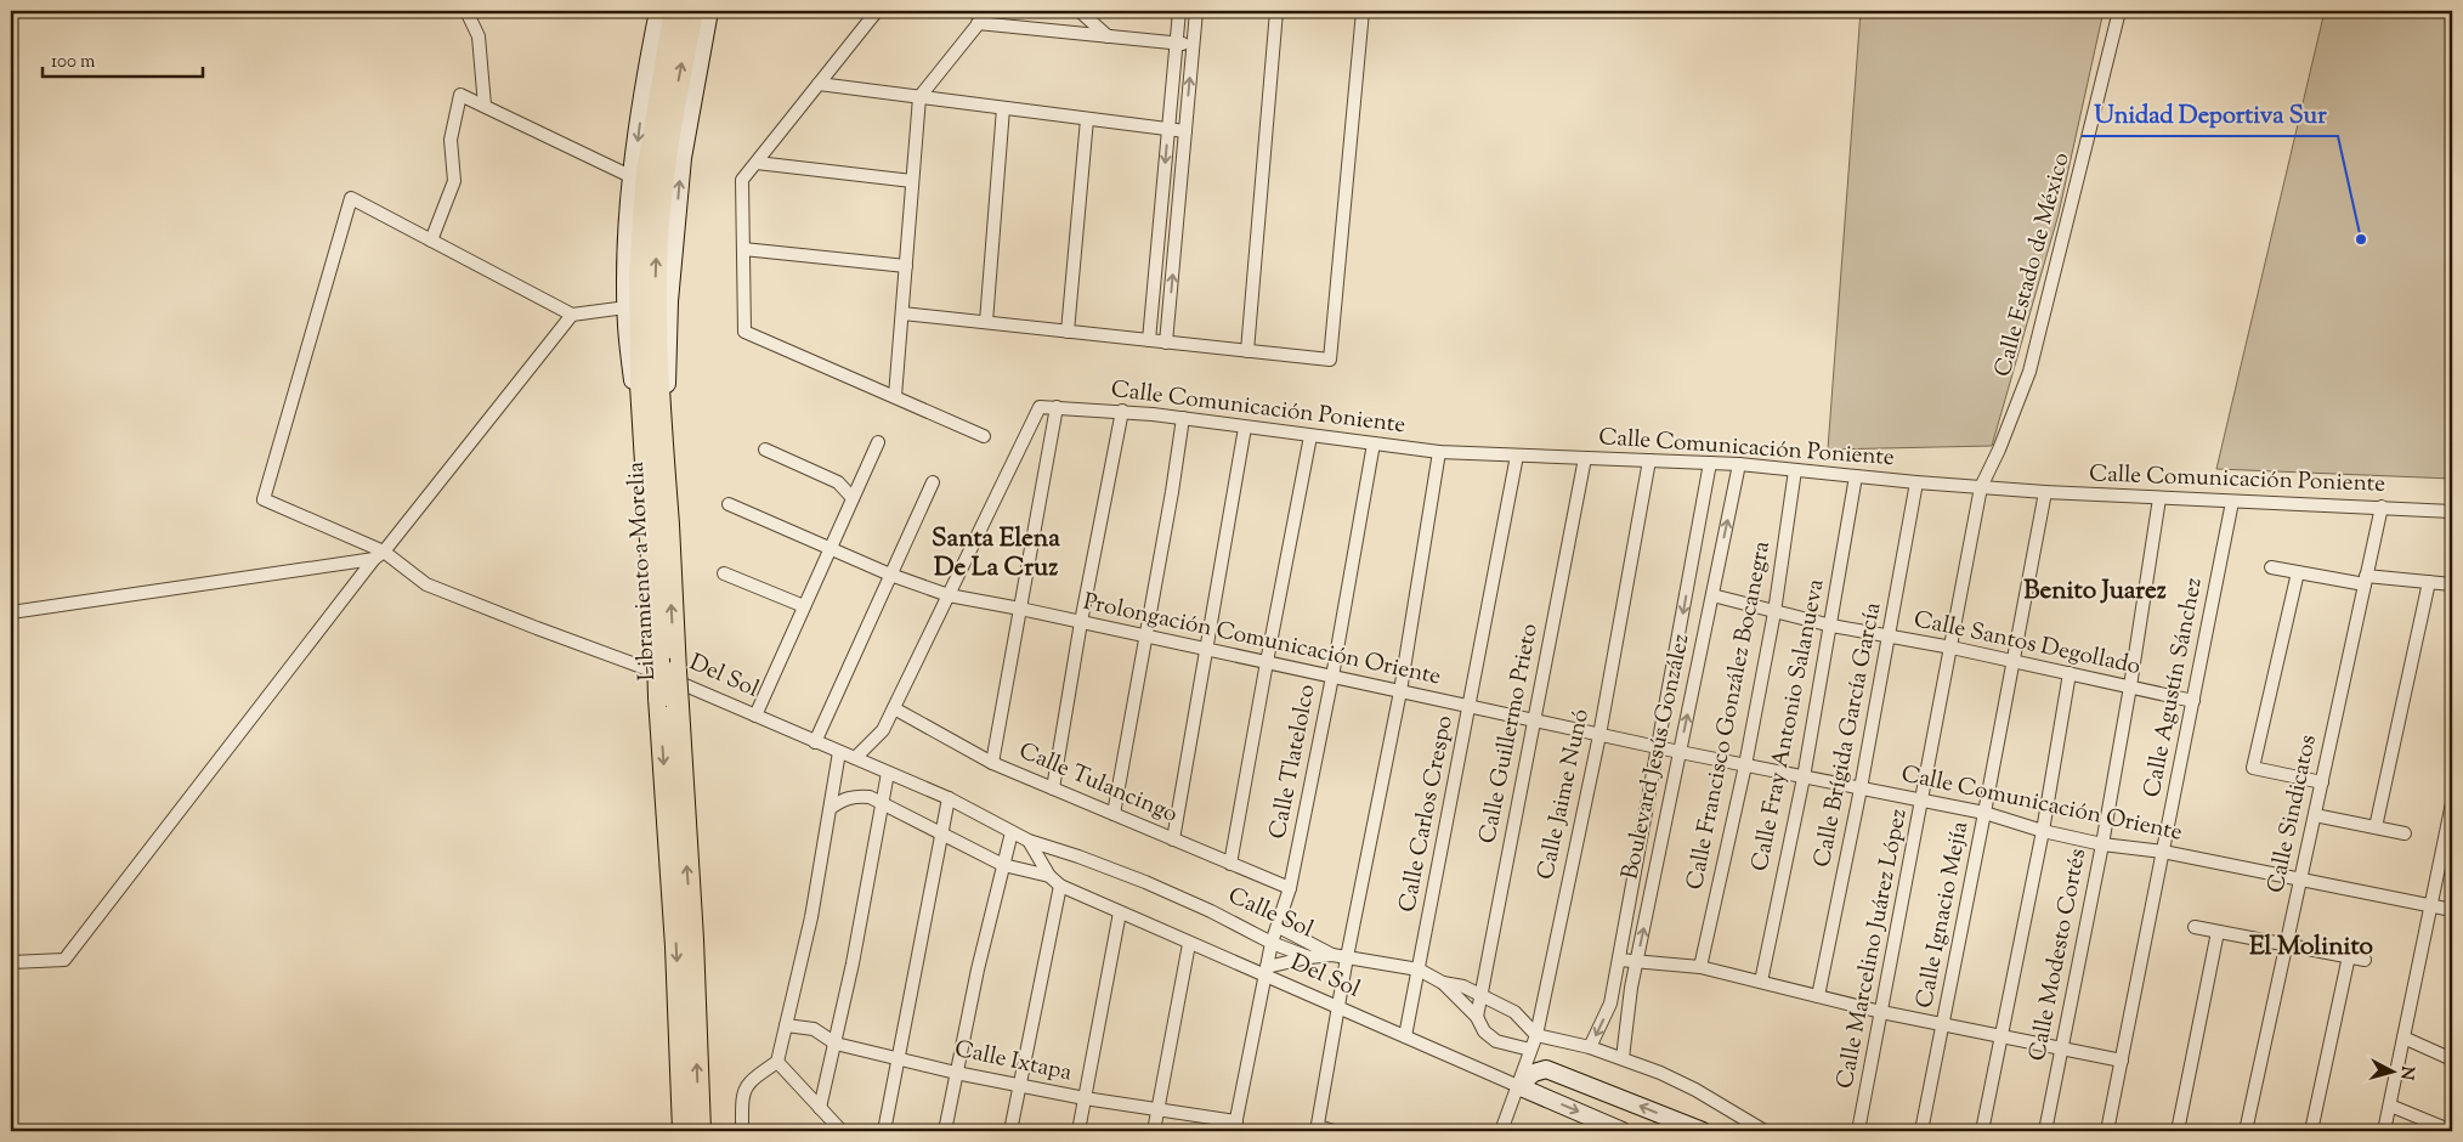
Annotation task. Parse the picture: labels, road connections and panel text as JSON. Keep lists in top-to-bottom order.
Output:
{
  "streets": {
    "highway": ["Libramiento a Morelia"],
    "main road": ["Del Sol"],
    "street": [
      "Calle Estado de México",
      "Calle Comunicación Poniente",
      "Prolongación Comunicación Oriente",
      "Calle Santos Degollado",
      "Calle Agustín Sánchez",
      "Calle Francisco González Bocanegra",
      "Calle Fray Antonio Salanueva",
      "Calle Guillermo Prieto",
      "Calle Brígida García García",
      "Boulevard Jesús González",
      "Calle Tlatelolco",
      "Calle Tulancingo",
      "Calle Jaime Nunó",
      "Calle Comunicación Oriente",
      "Calle Carlos Crespo",
      "Calle Sindicatos",
      "Calle Sol",
      "Calle Ignacio Mejía",
      "Calle Marcelino Juárez López",
      "Calle Modesto Cortés",
      "Calle Ixtapa"
    ]
  },
  "crossings": [
    ["Calle Estado de México", "Calle Comunicación Poniente"],
    ["Calle Estado de México", "Calle Marcelino Juárez López"],
    ["Calle Comunicación Poniente", "Prolongación Comunicación Oriente"],
    ["Calle Comunicación Poniente", "Calle Agustín Sánchez"],
    ["Calle Comunicación Poniente", "Calle Francisco González Bocanegra"],
    ["Calle Comunicación Poniente", "Calle Fray Antonio Salanueva"],
    ["Calle Comunicación Poniente", "Calle Guillermo Prieto"],
    ["Calle Comunicación Poniente", "Calle Brígida García García"],
    ["Calle Comunicación Poniente", "Boulevard Jesús González"],
    ["Calle Comunicación Poniente", "Calle Tlatelolco"],
    ["Calle Comunicación Poniente", "Calle Jaime Nunó"],
    ["Calle Comunicación Poniente", "Calle Carlos Crespo"],
    ["Calle Comunicación Poniente", "Calle Sindicatos"],
    ["Calle Comunicación Poniente", "Calle Ignacio Mejía"],
    ["Calle Comunicación Poniente", "Calle Marcelino Juárez López"],
    ["Calle Comunicación Poniente", "Calle Modesto Cortés"],
    ["Prolongación Comunicación Oriente", "Calle Guillermo Prieto"],
    ["Prolongación Comunicación Oriente", "Boulevard Jesús González"],
    ["Prolongación Comunicación Oriente", "Calle Tlatelolco"],
    ["Prolongación Comunicación Oriente", "Calle Jaime Nunó"],
    ["Prolongación Comunicación Oriente", "Calle Comunicación Oriente"],
    ["Prolongación Comunicación Oriente", "Calle Carlos Crespo"],
    ["Calle Santos Degollado", "Calle Agustín Sánchez"],
    ["Calle Santos Degollado", "Calle Francisco González Bocanegra"],
    ["Calle Santos Degollado", "Calle Fray Antonio Salanueva"],
    ["Calle Santos Degollado", "Calle Brígida García García"],
    ["Calle Santos Degollado", "Boulevard Jesús González"],
    ["Calle Santos Degollado", "Calle Ignacio Mejía"],
    ["Calle Santos Degollado", "Calle Marcelino Juárez López"],
    ["Calle Santos Degollado", "Calle Modesto Cortés"],
    ["Del Sol", "Calle Tlatelolco"],
    ["Del Sol", "Calle Jaime Nunó"],
    ["Del Sol", "Calle Carlos Crespo"],
    ["Del Sol", "Calle Sol"],
    ["Calle Agustín Sánchez", "Calle Comunicación Oriente"],
    ["Calle Francisco González Bocanegra", "Calle Comunicación Oriente"],
    ["Calle Fray Antonio Salanueva", "Calle Comunicación Oriente"],
    ["Calle Guillermo Prieto", "Calle Sol"],
    ["Calle Brígida García García", "Calle Comunicación Oriente"],
    ["Boulevard Jesús González", "Calle Comunicación Oriente"],
    ["Calle Tlatelolco", "Calle Tulancingo"],
    ["Calle Tlatelolco", "Calle Sol"],
    ["Calle Tlatelolco", "Calle Ixtapa"],
    ["Calle Jaime Nunó", "Calle Sol"],
    ["Calle Comunicación Oriente", "Calle Sindicatos"],
    ["Calle Comunicación Oriente", "Calle Ignacio Mejía"],
    ["Calle Comunicación Oriente", "Calle Marcelino Juárez López"],
    ["Calle Comunicación Oriente", "Calle Modesto Cortés"],
    ["Calle Carlos Crespo", "Calle Sol"]
  ],
  "districts": ["Santa Elena De La Cruz", "Benito Juarez", "El Molinito"],
  "places": ["Unidad Deportiva Sur"],
  "scale_bar": "100 m",
  "north": "right"
}
